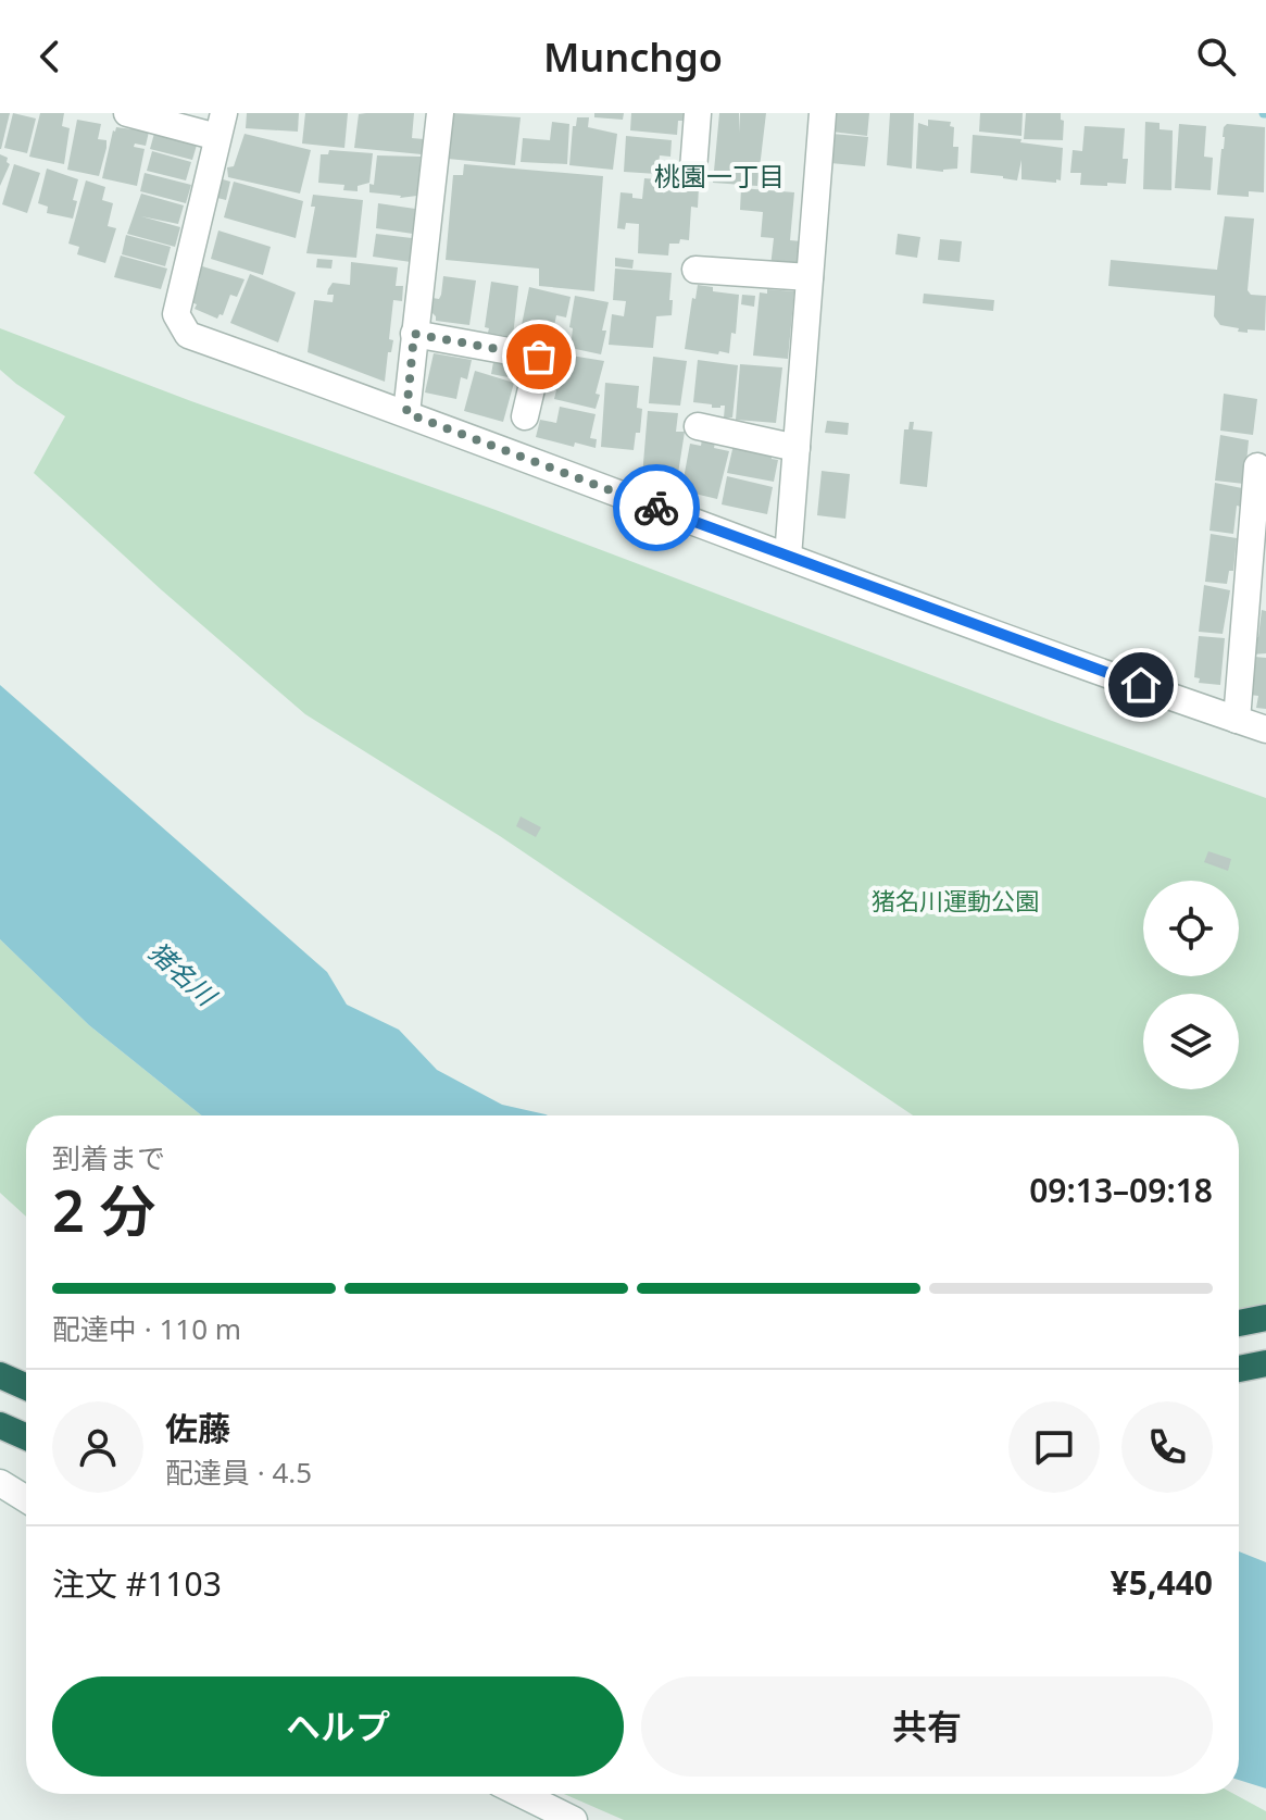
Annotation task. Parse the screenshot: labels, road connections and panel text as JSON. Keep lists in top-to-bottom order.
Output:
{
  "districts": ["桃園一丁目"],
  "water": ["猪名川"],
  "parks": ["猪名川運動公園"],
  "page": {
    "header": "Munchgo",
    "heading": ["2 分", "到着まで", "09:13–09:18"],
    "panel": [
      "佐藤",
      "配達員 · 4.5",
      "注文 #1103",
      "¥5,440"
    ],
    "bar": "配達中 · 110 m",
    "buttons": ["ヘルプ", "共有"]
  }
}
